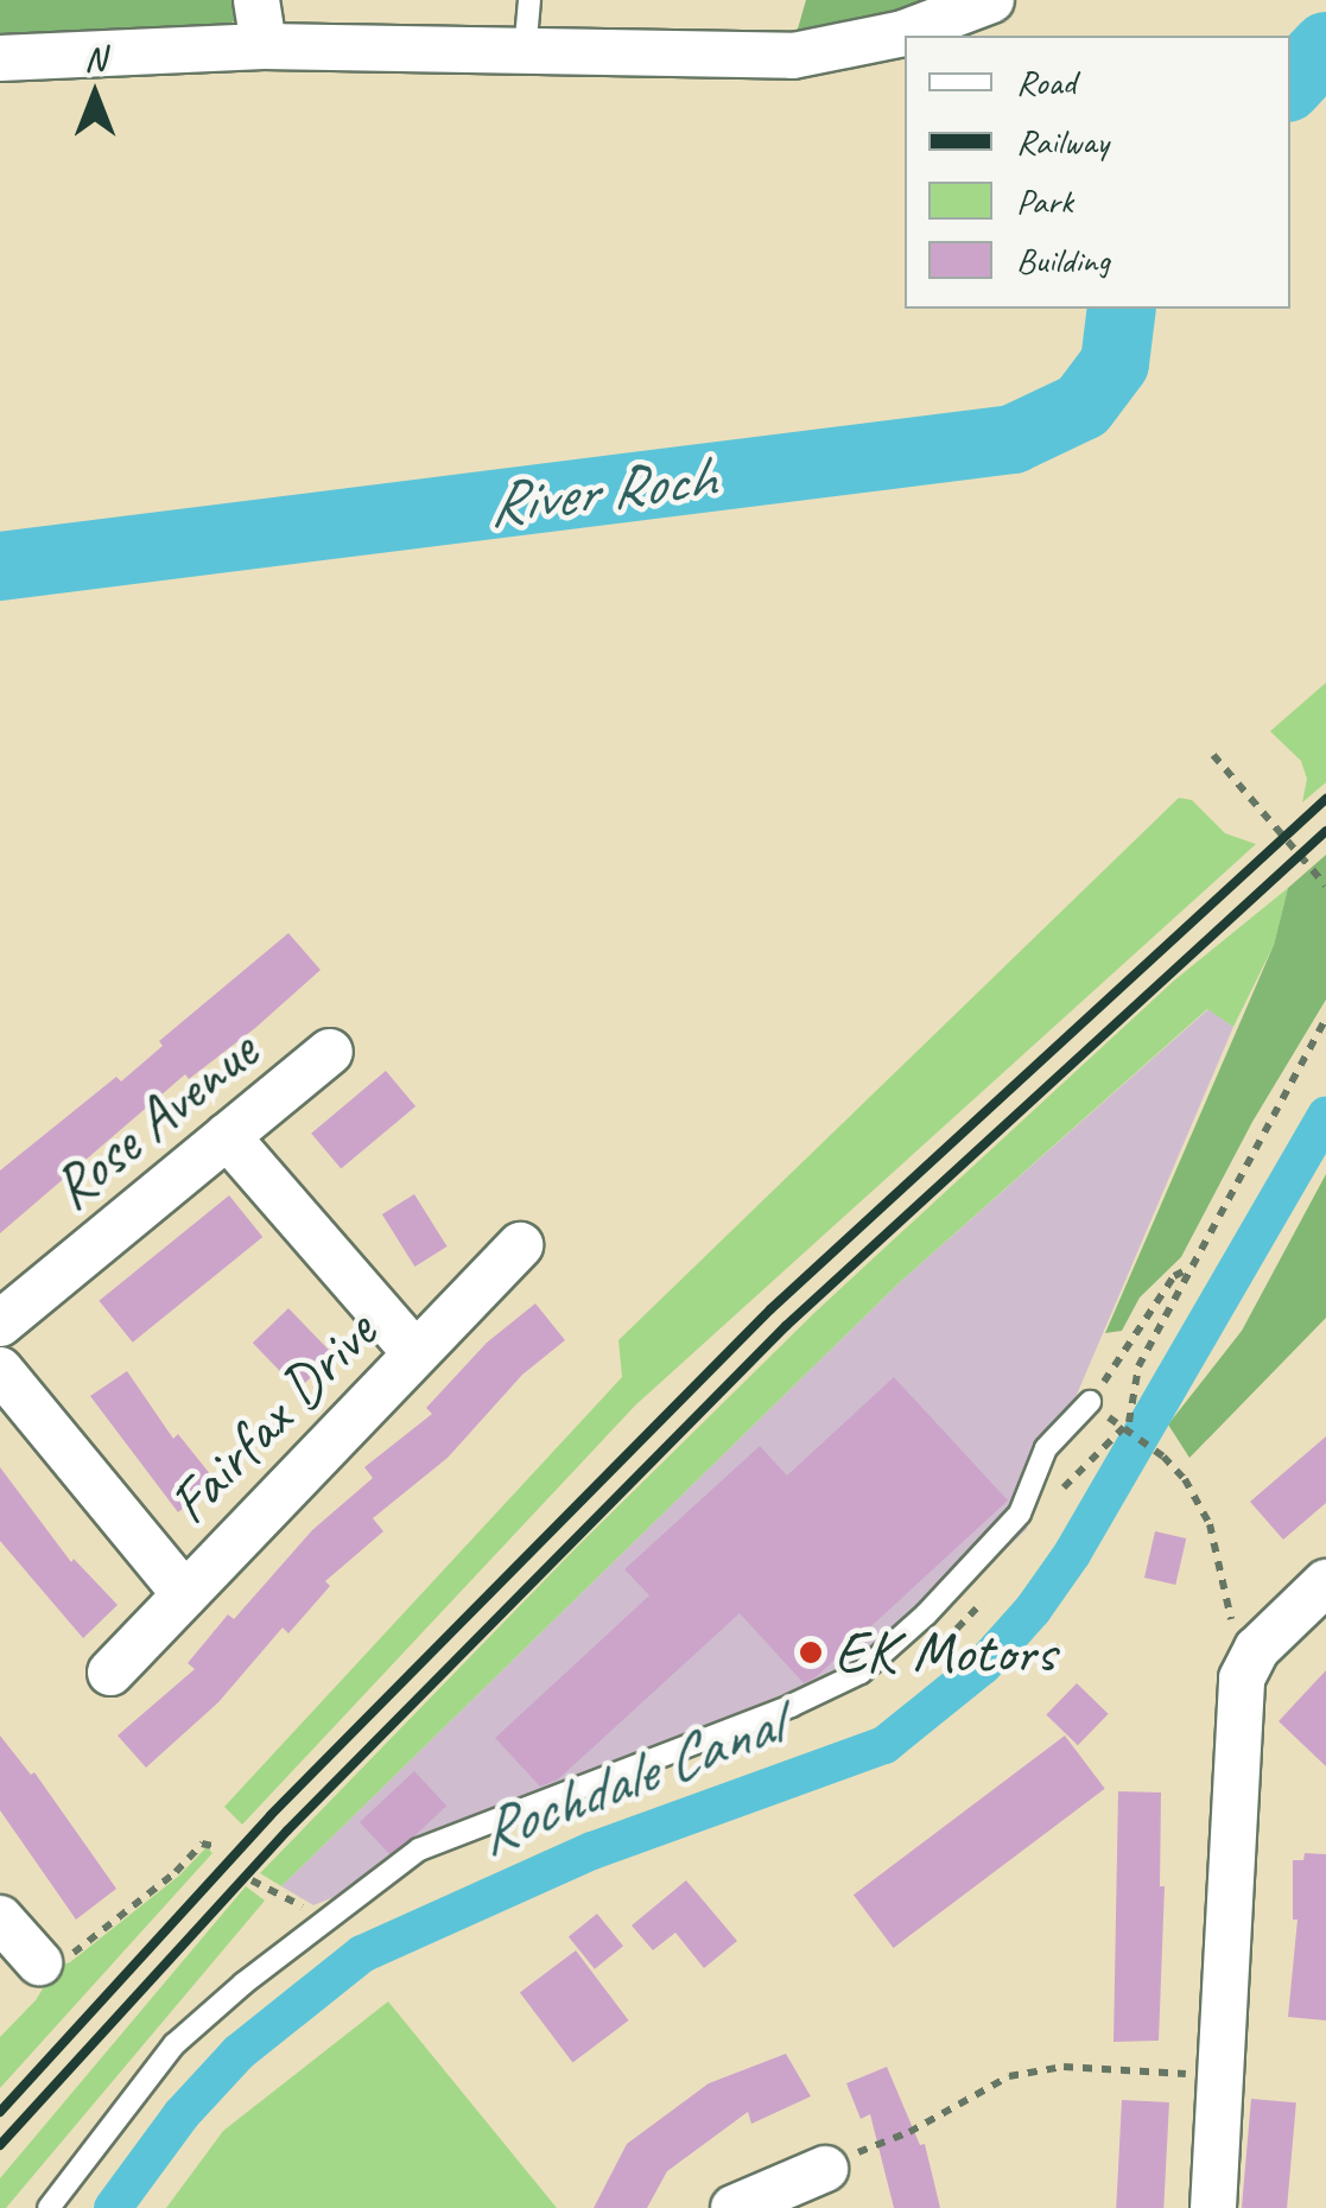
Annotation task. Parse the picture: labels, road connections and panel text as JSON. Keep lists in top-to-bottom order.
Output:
{
  "streets": {
    "street": ["Rose Avenue", "Fairfax Drive"]
  },
  "water": ["River Roch", "Rochdale Canal"],
  "places": ["EK Motors"],
  "legend": [
    "Road",
    "Railway",
    "Park",
    "Building"
  ],
  "north": "top"
}
